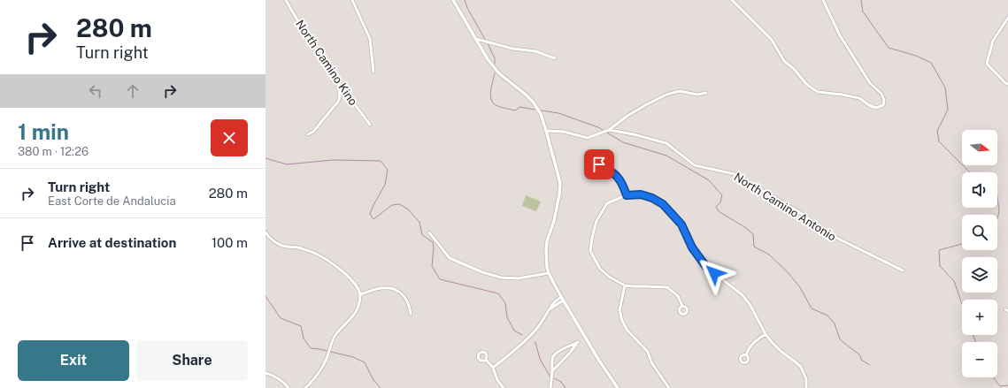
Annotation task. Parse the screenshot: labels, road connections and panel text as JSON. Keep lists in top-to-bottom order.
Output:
{
  "streets": {
    "street": ["North Camino Kino", "North Camino Antonio"]
  },
  "north": "right",
  "page": {
    "turn": ["280 m", "Turn right"],
    "heading": ["1 min", "380 m · 12:26"],
    "map_buttons": ["+", "−"],
    "list": [
      {
        "name": "Turn right",
        "note": "East Corte de Andalucia",
        "value": "280 m"
      },
      {
        "name": "Arrive at destination",
        "value": "100 m"
      }
    ],
    "buttons": ["Exit", "Share"]
  }
}
